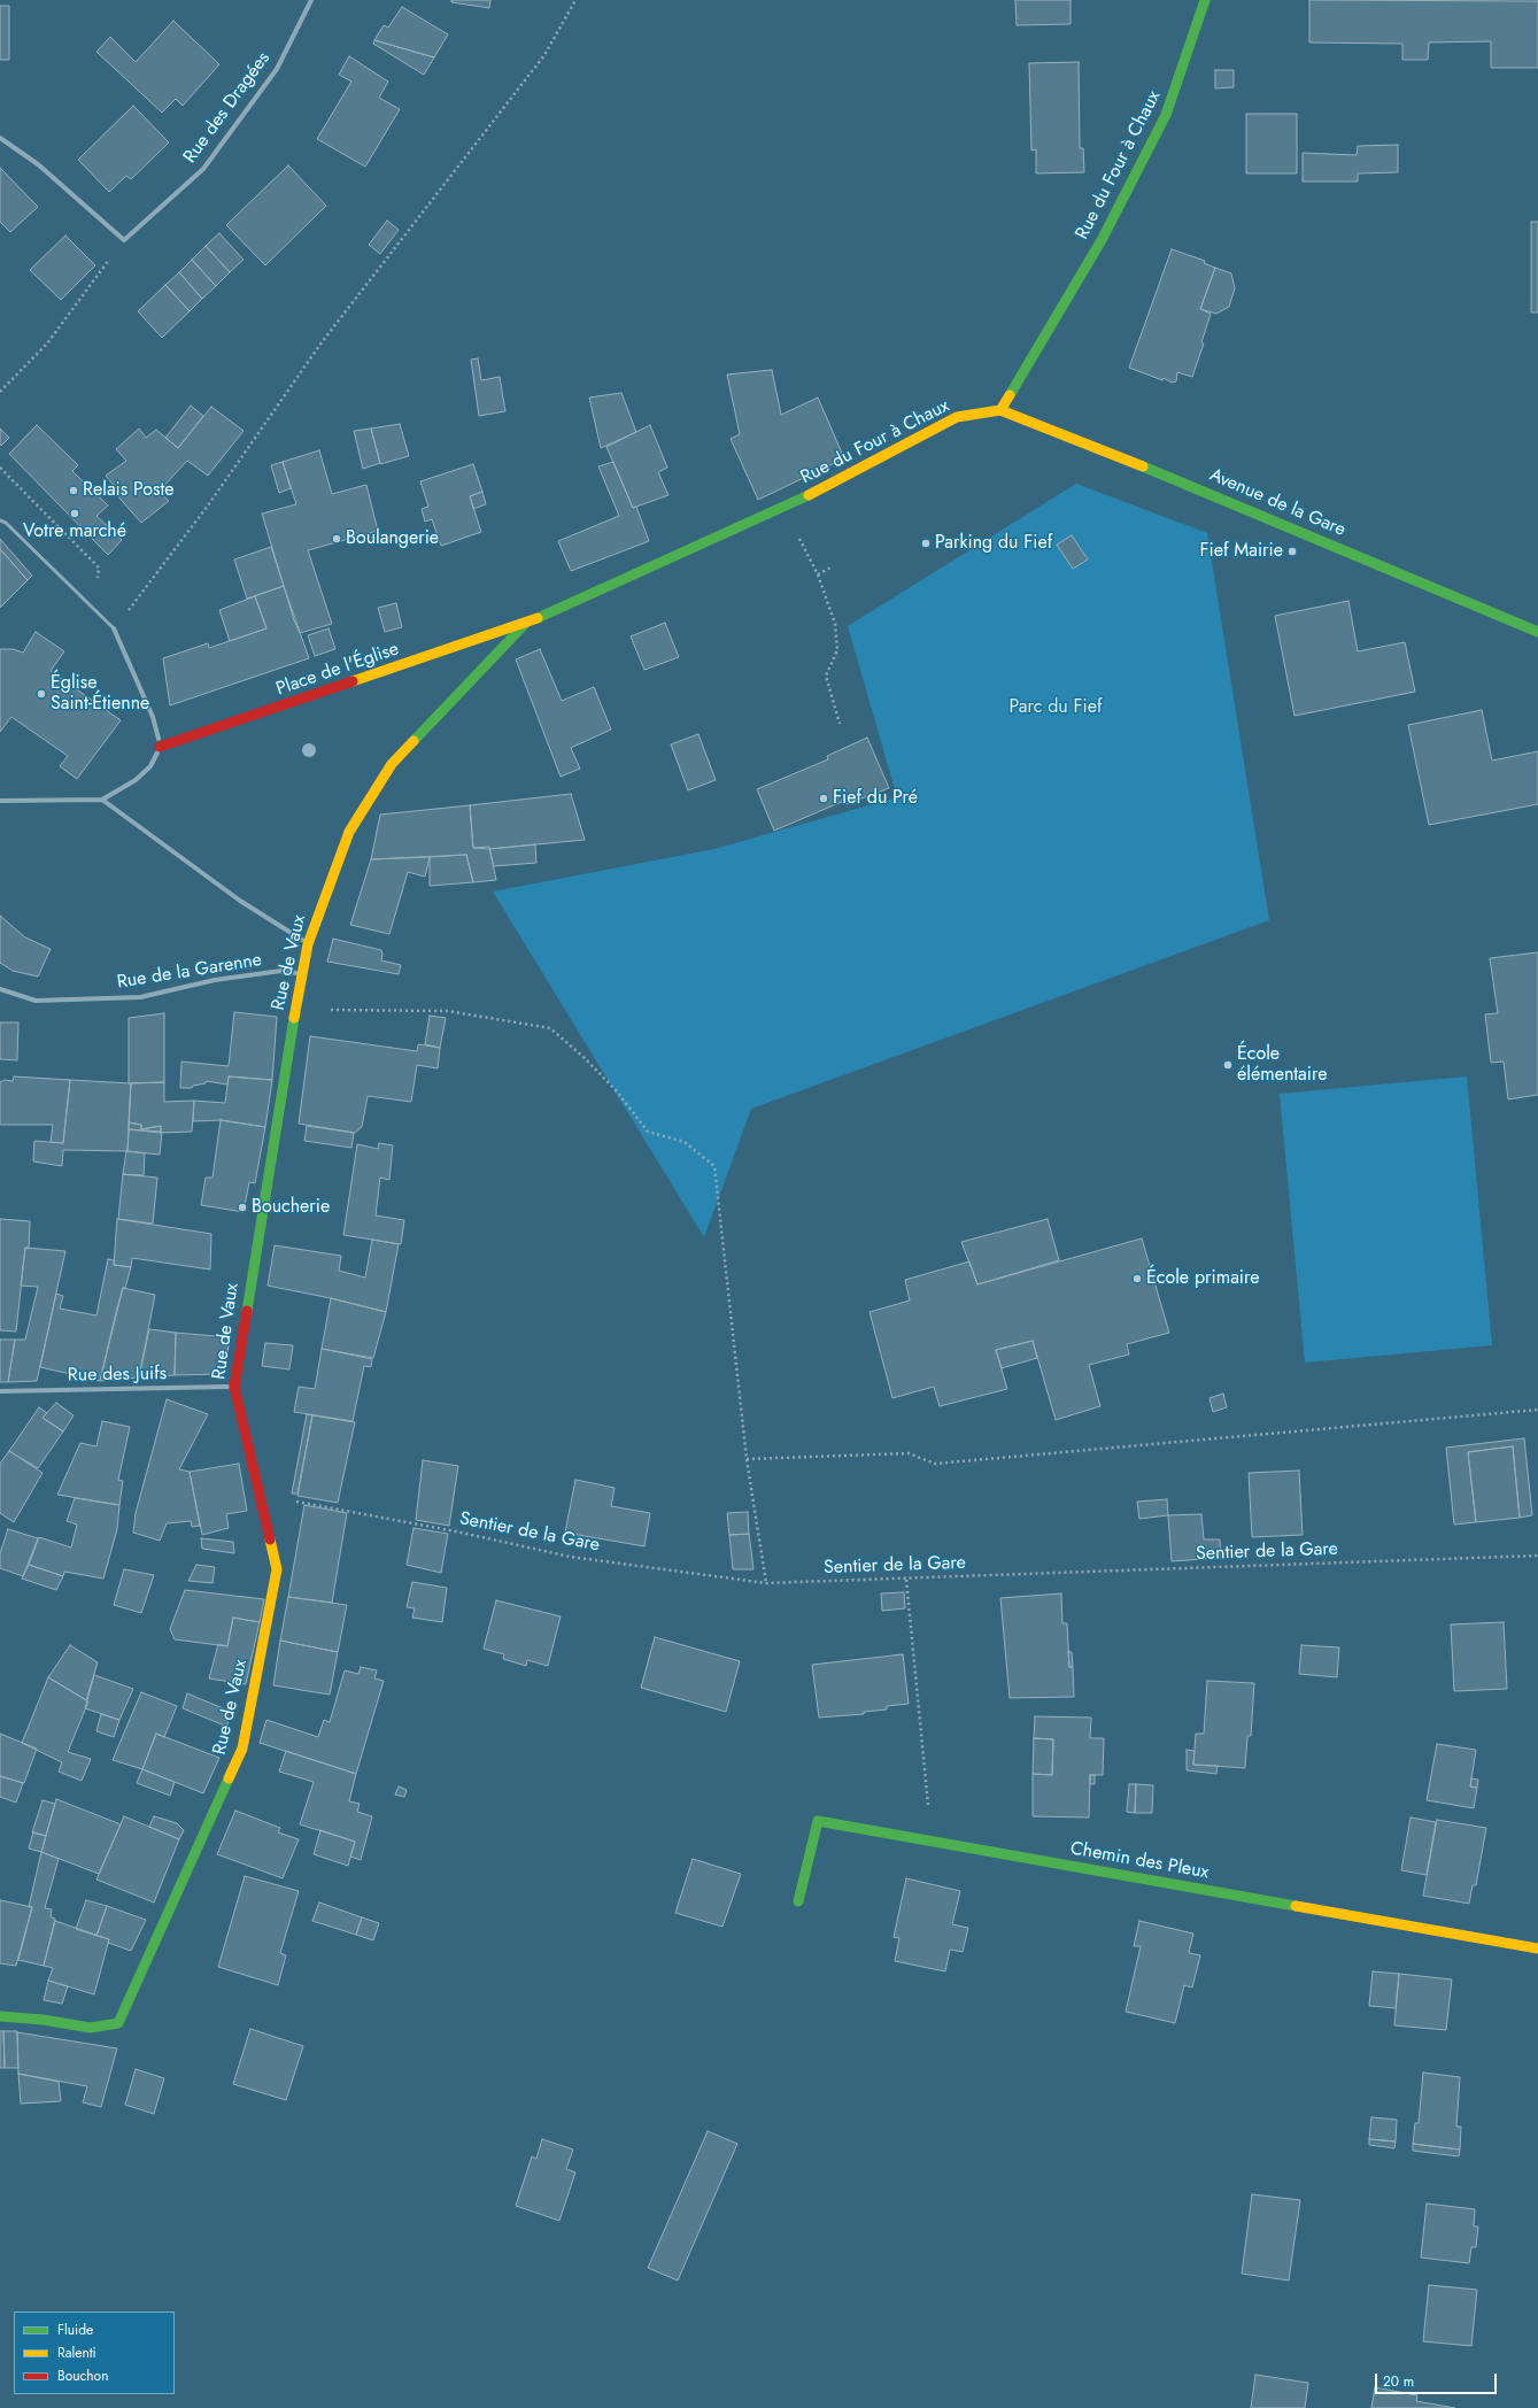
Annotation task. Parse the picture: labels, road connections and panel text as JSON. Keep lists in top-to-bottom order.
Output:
{
  "streets": {
    "street": [
      "Rue des Dragées",
      "Rue du Four à Chaux",
      "Avenue de la Gare",
      "Place de l'Église",
      "Rue de Vaux",
      "Rue de la Garenne",
      "Rue des Juifs",
      "Chemin des Pleux"
    ],
    "path": ["Sentier de la Gare"]
  },
  "crossings": [
    ["Rue du Four à Chaux", "Avenue de la Gare"],
    ["Rue du Four à Chaux", "Place de l'Église"],
    ["Rue du Four à Chaux", "Rue de Vaux"],
    ["Place de l'Église", "Rue de Vaux"],
    ["Rue de Vaux", "Rue de la Garenne"],
    ["Rue de Vaux", "Rue des Juifs"],
    ["Rue de Vaux", "Sentier de la Gare"]
  ],
  "parks": ["Parc du Fief"],
  "places": [
    "Relais Poste",
    "Votre marché",
    "Boulangerie",
    "Parking du Fief",
    "Fief Mairie",
    "Église Saint-Étienne",
    "Fief du Pré",
    "École élémentaire",
    "Boucherie",
    "École primaire"
  ],
  "legend": ["Fluide", "Ralenti", "Bouchon"],
  "scale_bar": "20 m"
}
